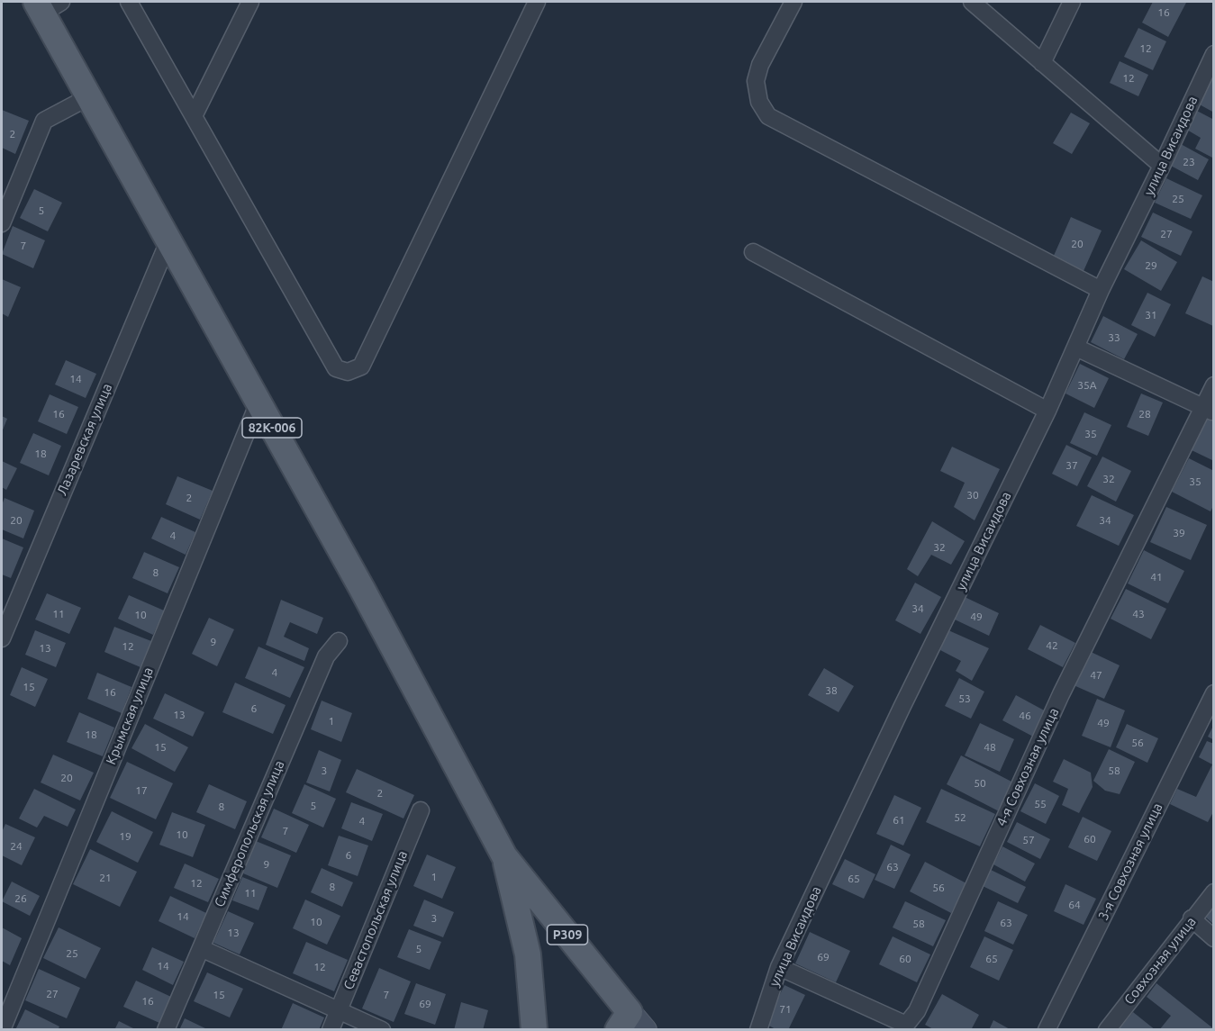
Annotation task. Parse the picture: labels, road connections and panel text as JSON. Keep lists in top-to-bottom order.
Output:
{
  "streets": {
    "main road": ["82К-006", "Р309"],
    "street": [
      "улица Висаидова",
      "Лазаревская улица",
      "Крымская улица",
      "4-я Совхозная улица",
      "Симферопольская улица",
      "3-я Совхозная улица",
      "Севастопольская улица",
      "Совхозная улица"
    ]
  },
  "crossings": [
    ["улица Висаидова", "4-я Совхозная улица"],
    ["82К-006", "Лазаревская улица"],
    ["82К-006", "Крымская улица"],
    ["82К-006", "Р309"]
  ],
  "house_numbers": [
    "16",
    "12",
    "12",
    "2",
    "23",
    "25",
    "5",
    "27",
    "20",
    "7",
    "29",
    "31",
    "33",
    "14",
    "35А",
    "16",
    "28",
    "35",
    "18",
    "37",
    "32",
    "35",
    "30",
    "2",
    "20",
    "34",
    "39",
    "4",
    "32",
    "8",
    "41",
    "34",
    "11",
    "43",
    "10",
    "49",
    "9",
    "42",
    "12",
    "13",
    "4",
    "47",
    "15",
    "38",
    "16",
    "53",
    "6",
    "13",
    "46",
    "1",
    "49",
    "18",
    "56",
    "15",
    "48",
    "3",
    "58",
    "20",
    "50",
    "17",
    "2",
    "55",
    "5",
    "8",
    "52",
    "61",
    "4",
    "7",
    "10",
    "19",
    "60",
    "57",
    "24",
    "6",
    "9",
    "63",
    "1",
    "21",
    "65",
    "12",
    "8",
    "56",
    "11",
    "26",
    "64",
    "14",
    "3",
    "10",
    "63",
    "58",
    "13",
    "5",
    "25",
    "69",
    "60",
    "65",
    "14",
    "12",
    "27",
    "15",
    "7",
    "16",
    "69",
    "71"
  ]
}
